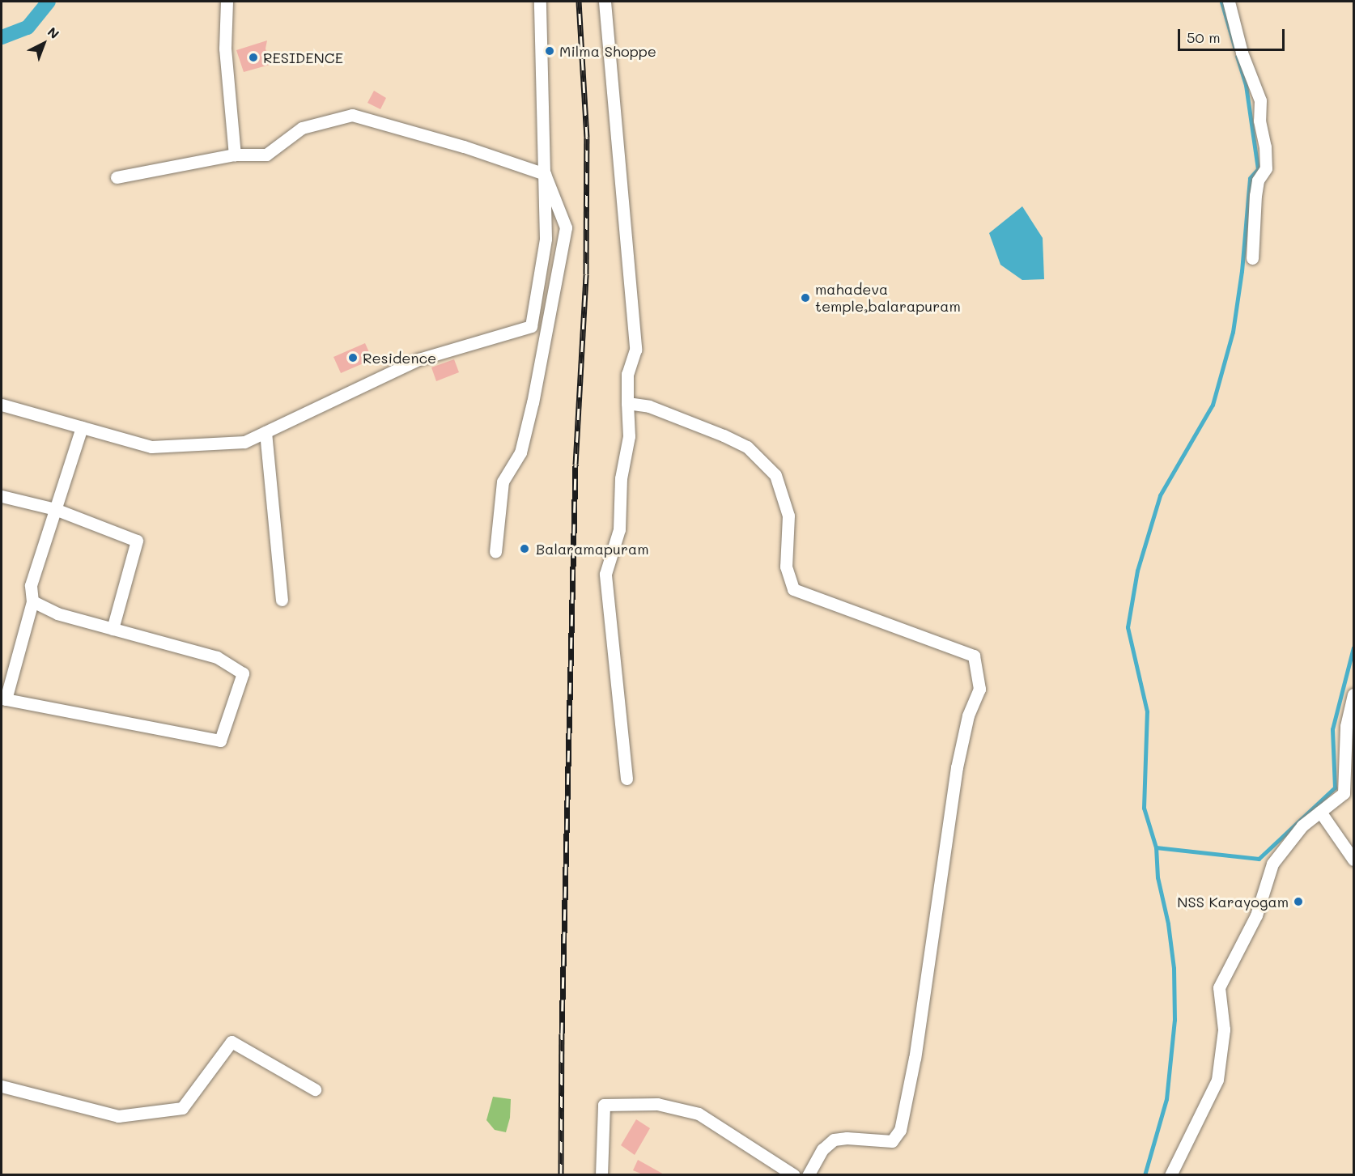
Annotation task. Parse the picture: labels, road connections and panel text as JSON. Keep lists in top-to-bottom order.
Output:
{
  "places": [
    "Milma Shoppe",
    "RESIDENCE",
    "mahadeva temple,balarapuram",
    "Residence",
    "Balaramapuram",
    "NSS Karayogam"
  ],
  "scale_bar": "50 m",
  "north": "top right"
}
